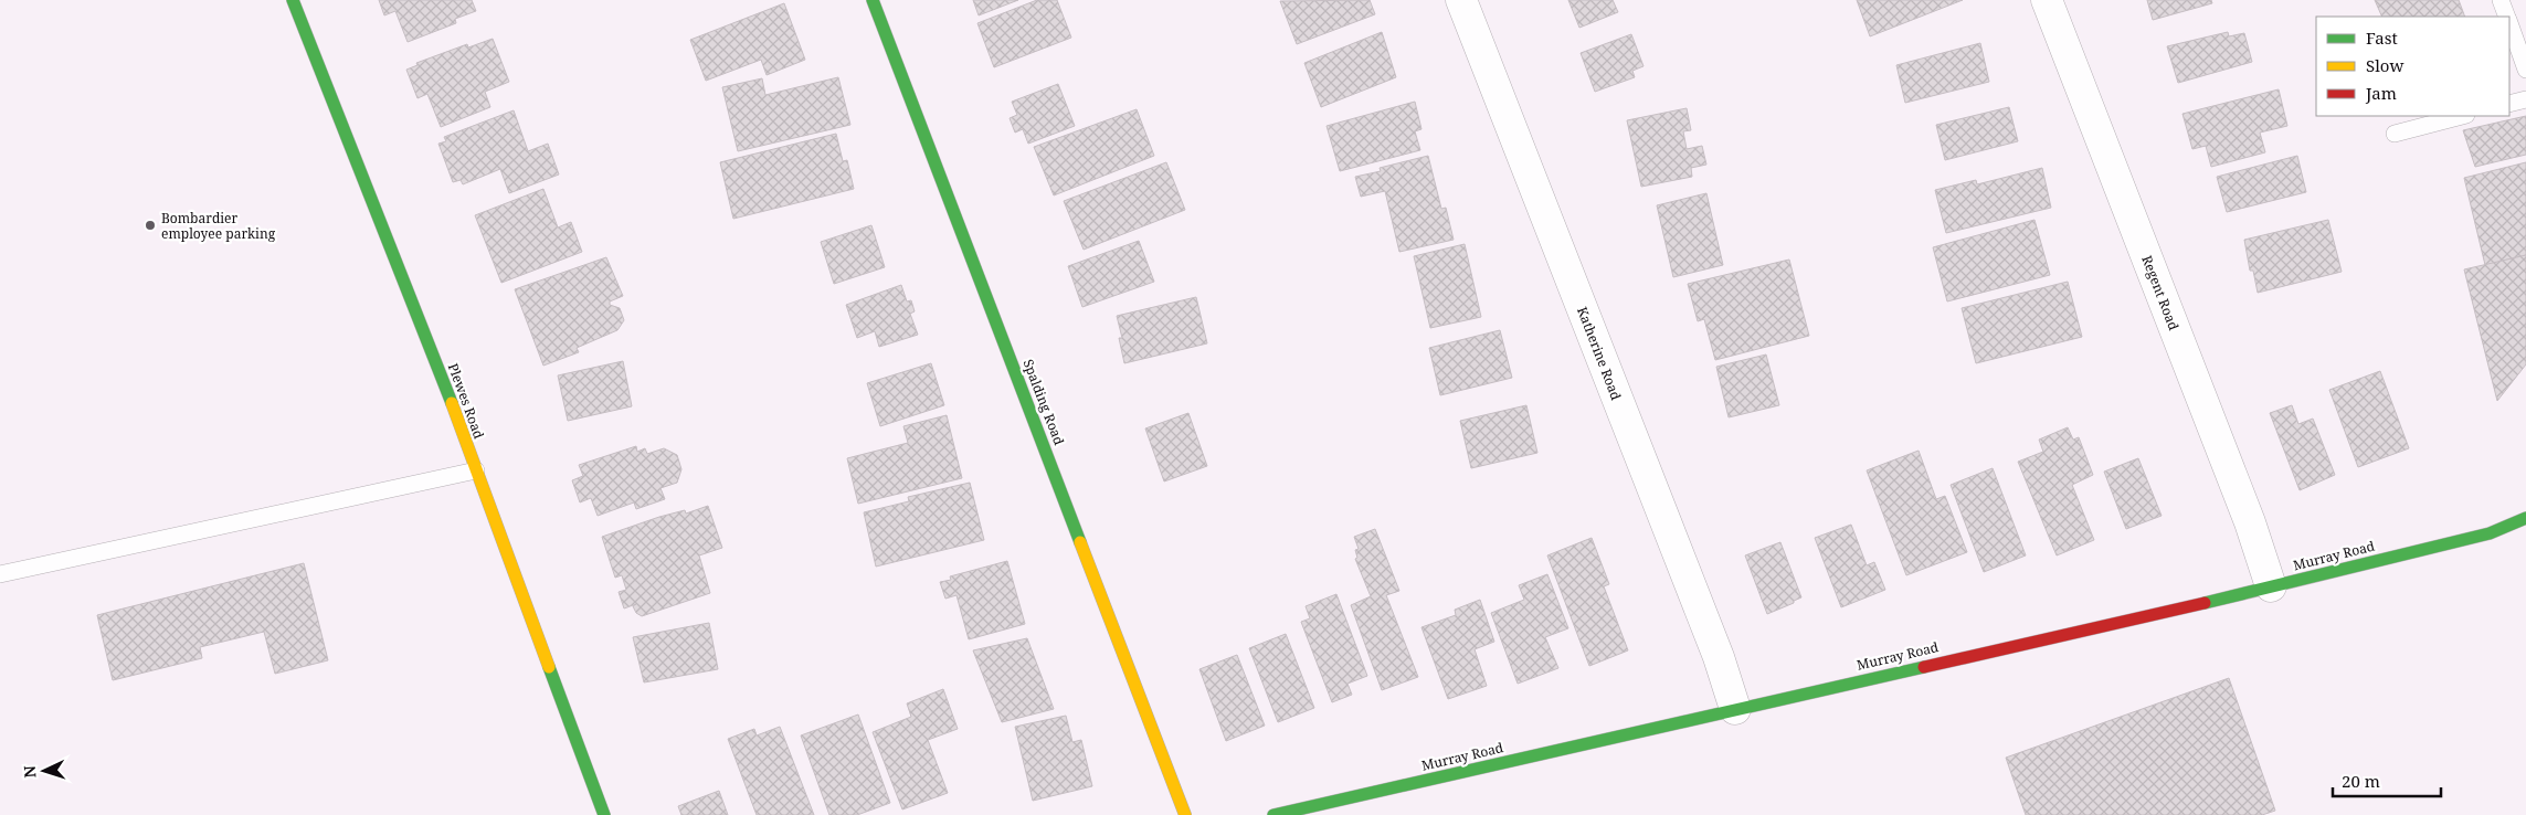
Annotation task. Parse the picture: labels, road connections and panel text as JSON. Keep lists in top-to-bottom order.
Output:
{
  "streets": {
    "street": [
      "Regent Road",
      "Katherine Road",
      "Plewes Road",
      "Spalding Road",
      "Murray Road"
    ]
  },
  "crossings": [
    ["Regent Road", "Murray Road"],
    ["Katherine Road", "Murray Road"]
  ],
  "places": ["Bombardier employee parking"],
  "legend": ["Fast", "Slow", "Jam"],
  "scale_bar": "20 m",
  "north": "left"
}
